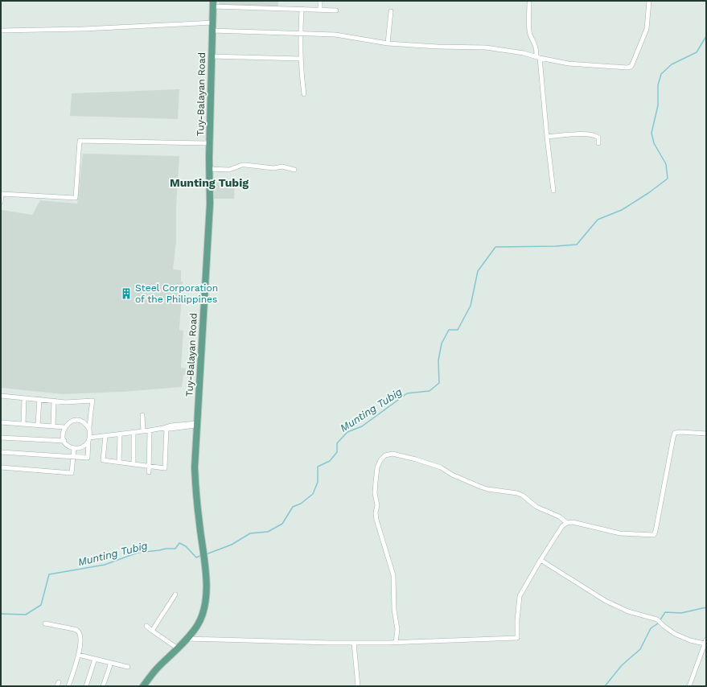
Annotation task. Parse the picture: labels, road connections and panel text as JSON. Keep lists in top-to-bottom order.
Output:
{
  "streets": {
    "main road": ["Tuy-Balayan Road"]
  },
  "districts": ["Munting Tubig"],
  "water": ["Munting Tubig"],
  "places": {
    "building": ["Steel Corporation of the Philippines"]
  }
}
